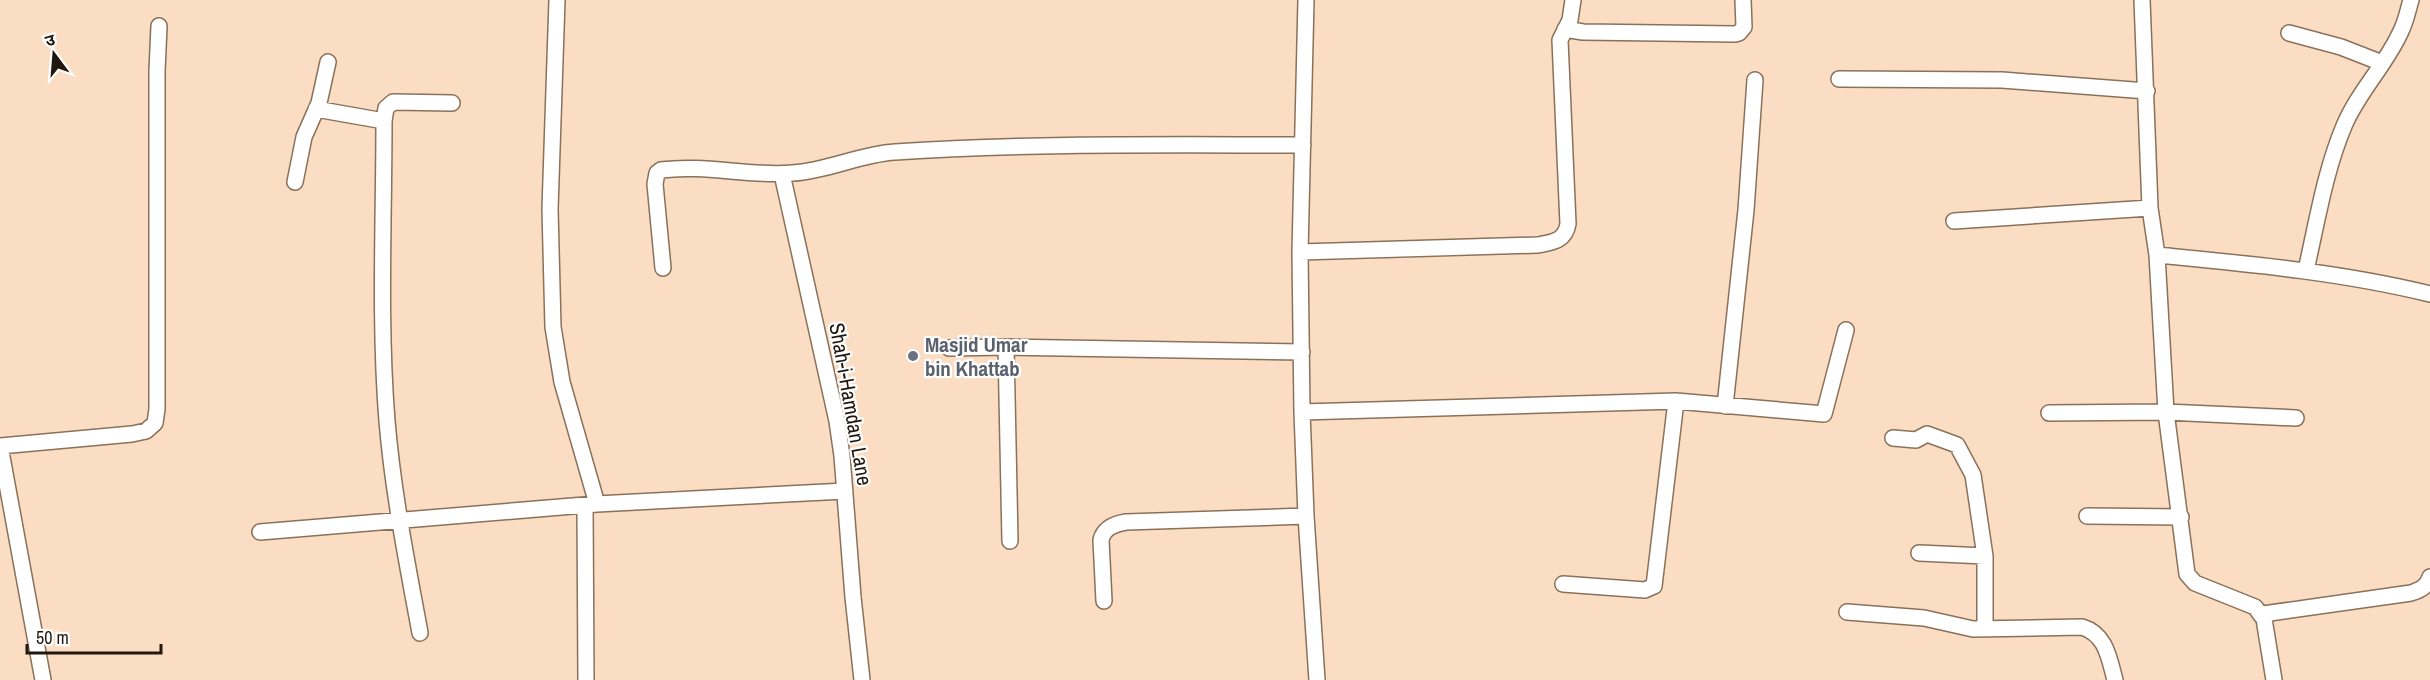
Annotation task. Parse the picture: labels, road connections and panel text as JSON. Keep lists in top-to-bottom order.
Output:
{
  "streets": {
    "street": ["Shah-i-Hamdan Lane"]
  },
  "places": ["Masjid Umar bin Khattab"],
  "scale_bar": "50 m",
  "north": "top"
}
